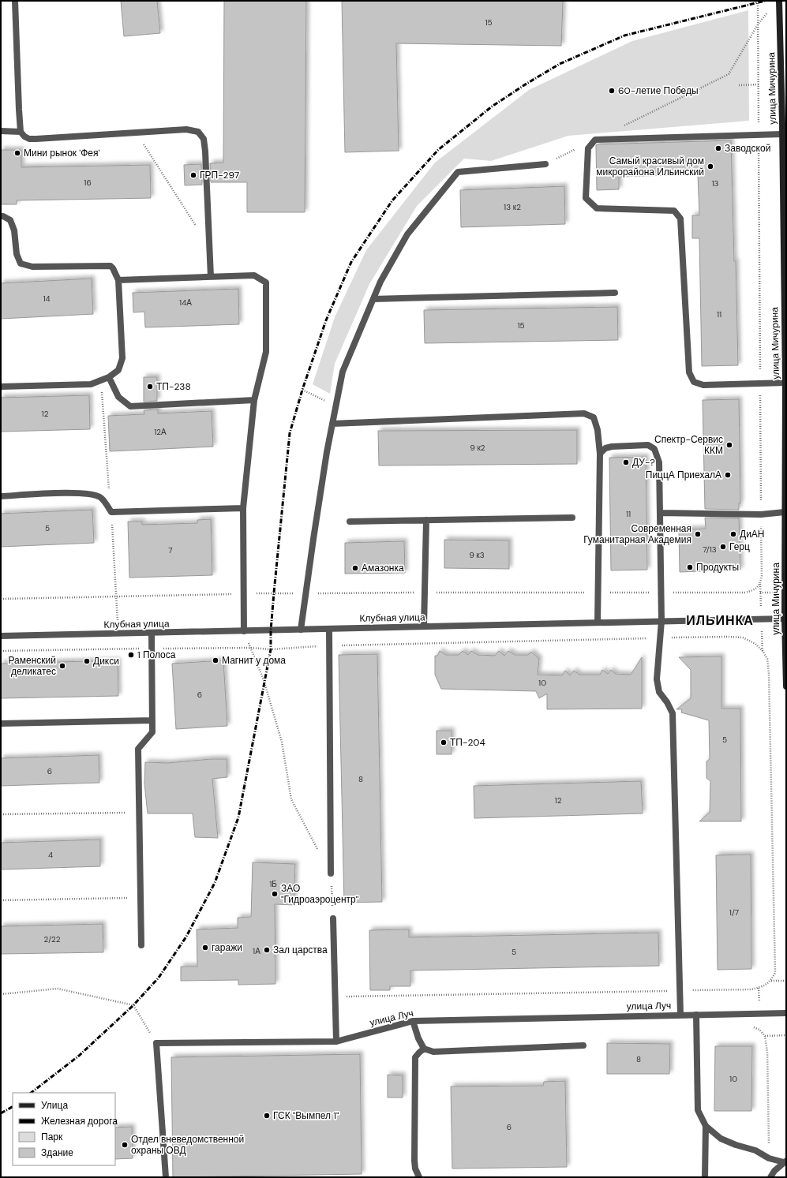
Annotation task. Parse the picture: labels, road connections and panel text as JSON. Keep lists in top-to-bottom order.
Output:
{
  "streets": {
    "main road": ["улица Мичурина"],
    "street": ["Клубная улица", "улица Луч"]
  },
  "crossings": [
    ["улица Мичурина", "Клубная улица"]
  ],
  "districts": ["ИЛЬИНКА"],
  "places": [
    "60-летие Победы",
    "Заводской",
    "Мини рынок 'Фея'",
    "Самый красивый дом микрорайона Ильинский",
    "ГРП-297",
    "ТП-238",
    "Спектр-Сервис ККМ",
    "ДУ-?",
    "ПиццА ПриехалА",
    "Современная Гуманитарная Академия",
    "ДиАН",
    "Герц",
    "Продукты",
    "Амазонка",
    "1 Полоса",
    "Магнит у дома",
    "Дикси",
    "Раменский деликатес",
    "ТП-204",
    "ЗАО \"Гидроаэроцентр\"",
    "гаражи",
    "Зал царства",
    "ГСК \"Вымпел 1\"",
    "Отдел вневедомственной охраны ОВД"
  ],
  "house_numbers": [
    "15",
    "16",
    "13",
    "13 к2",
    "14",
    "14А",
    "11",
    "15",
    "12",
    "12А",
    "9 к2",
    "11",
    "5",
    "7/13",
    "7",
    "9 к3",
    "10",
    "6",
    "5",
    "6",
    "8",
    "12",
    "4",
    "1Б",
    "1/7",
    "2/22",
    "1А",
    "5",
    "8",
    "10",
    "6"
  ],
  "legend": [
    "Улица",
    "Железная дорога",
    "Парк",
    "Здание"
  ]
}
